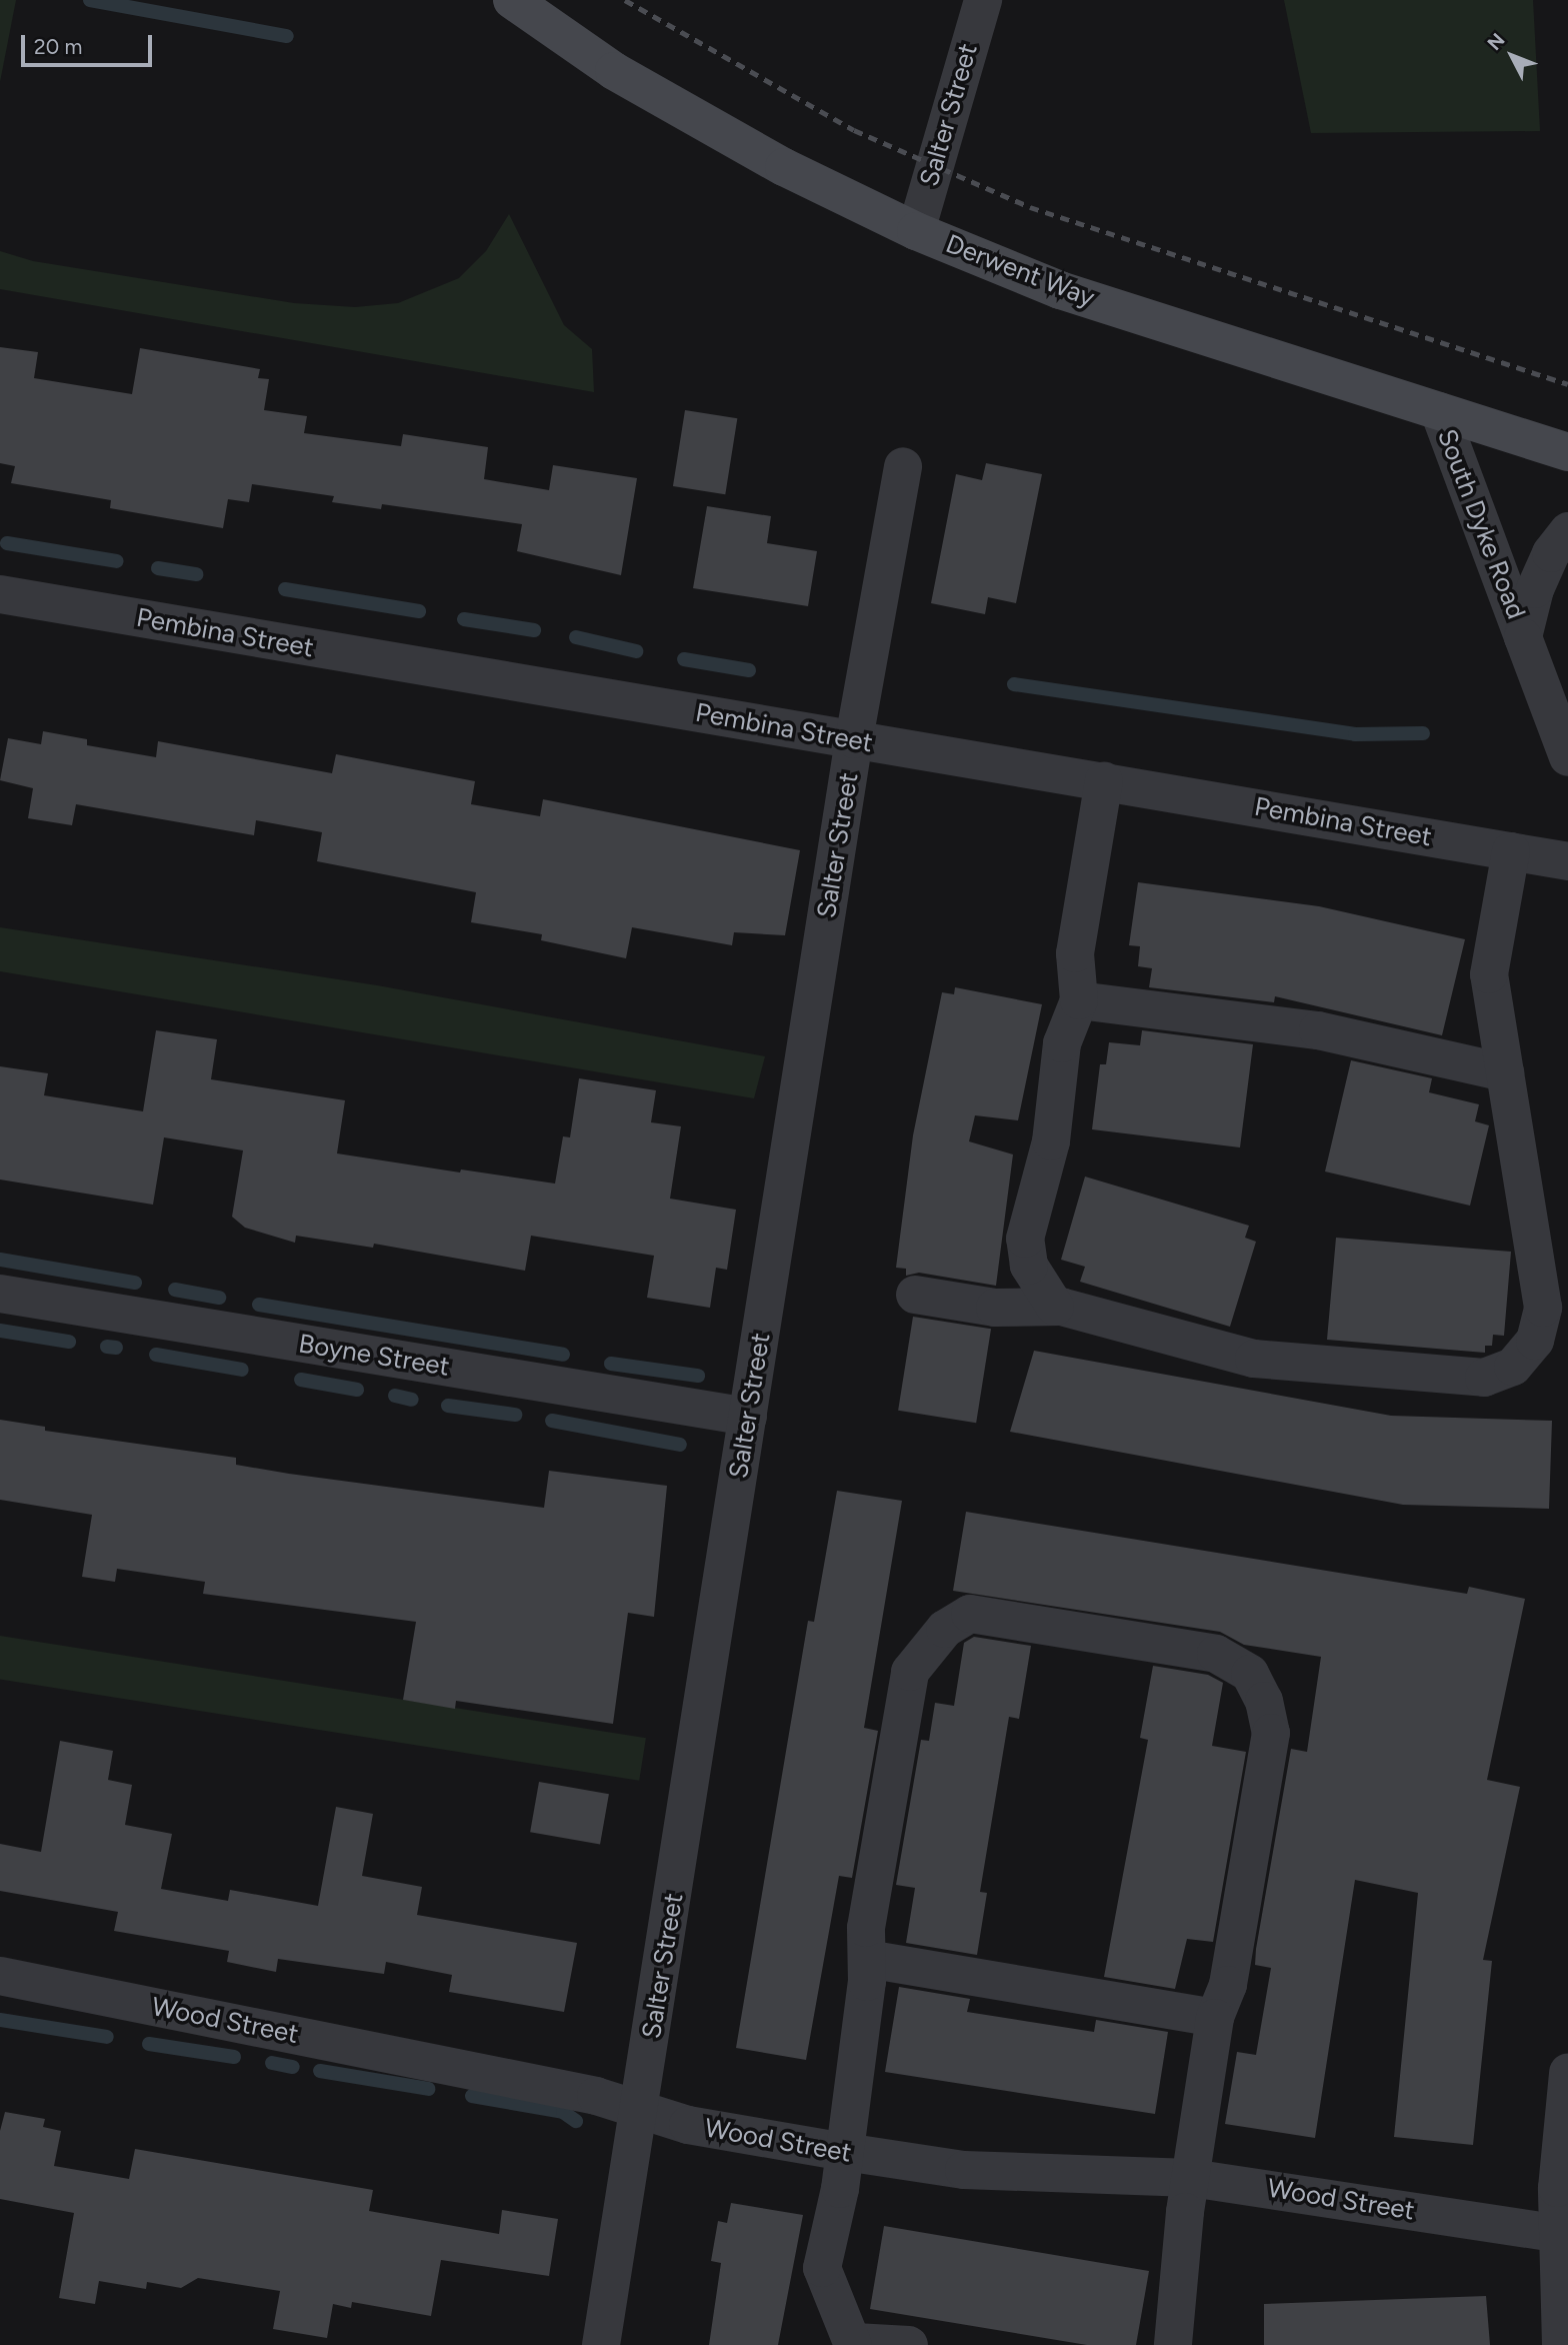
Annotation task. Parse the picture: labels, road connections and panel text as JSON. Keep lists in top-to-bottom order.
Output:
{
  "streets": {
    "main road": ["Derwent Way"],
    "street": [
      "Salter Street",
      "South Dyke Road",
      "Pembina Street",
      "Boyne Street",
      "Wood Street"
    ]
  },
  "crossings": [
    ["Salter Street", "Derwent Way"],
    ["Salter Street", "Pembina Street"],
    ["Salter Street", "Boyne Street"],
    ["Salter Street", "Wood Street"],
    ["Derwent Way", "South Dyke Road"]
  ],
  "scale_bar": "20 m",
  "north": "top left"
}
